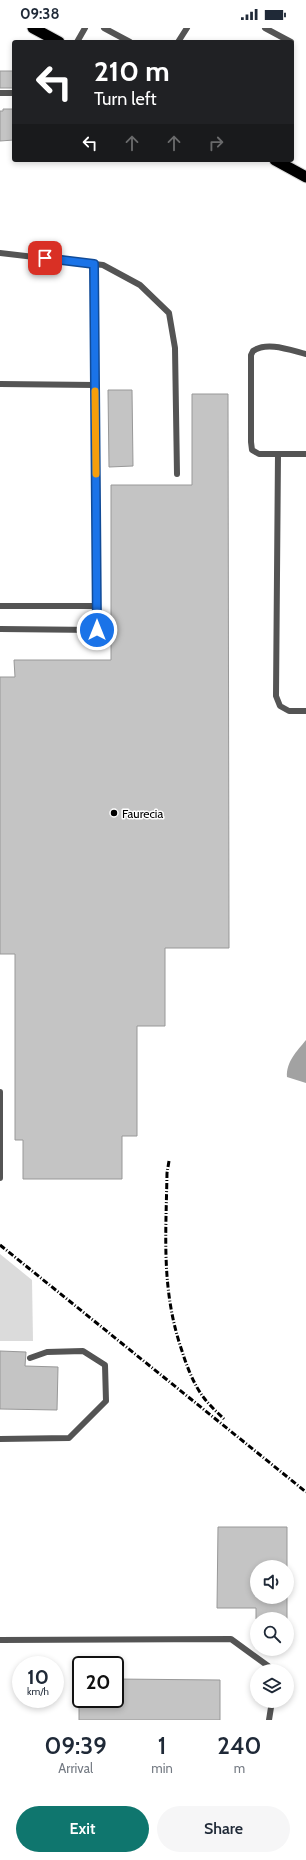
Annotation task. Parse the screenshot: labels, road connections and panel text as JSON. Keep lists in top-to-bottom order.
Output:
{
  "places": ["Faurecia"],
  "page": {
    "status": "09:38",
    "turn": ["210 m", "Turn left"],
    "speed": "10 km/h",
    "limit": "20",
    "eta": [
      "09:39",
      "Arrival",
      "1",
      "min",
      "240",
      "m"
    ],
    "buttons": ["Exit", "Share"]
  }
}
